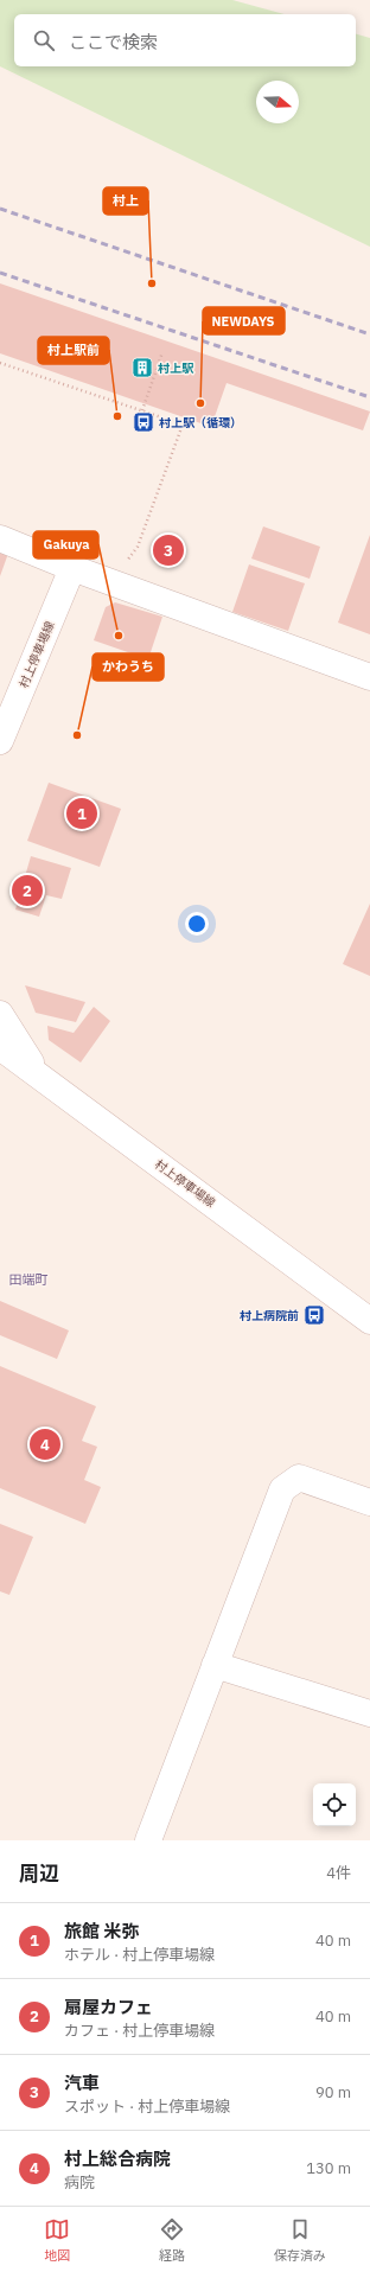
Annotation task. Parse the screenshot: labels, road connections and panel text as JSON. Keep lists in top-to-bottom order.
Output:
{
  "streets": {
    "street": ["村上停車場線"]
  },
  "districts": ["田端町"],
  "places": {
    "other": [
      "村上",
      "NEWDAYS",
      "村上駅前",
      "Gakuya",
      "かわうち"
    ],
    "building": ["村上駅"],
    "bus stop": ["村上駅（循環）", "村上病院前"]
  },
  "north": "right",
  "page": {
    "search": "ここで検索",
    "pins": [
      "3",
      "1",
      "2",
      "4"
    ],
    "heading": ["周辺", "4件"],
    "list": [
      {
        "mark": "1",
        "name": "旅館 米弥",
        "note": "ホテル · 村上停車場線",
        "value": "40 m"
      },
      {
        "mark": "2",
        "name": "扇屋カフェ",
        "note": "カフェ · 村上停車場線",
        "value": "40 m"
      },
      {
        "mark": "3",
        "name": "汽車",
        "note": "スポット · 村上停車場線",
        "value": "90 m"
      },
      {
        "mark": "4",
        "name": "村上総合病院",
        "note": "病院",
        "value": "130 m"
      }
    ],
    "nav": ["地図", "経路", "保存済み"]
  }
}
